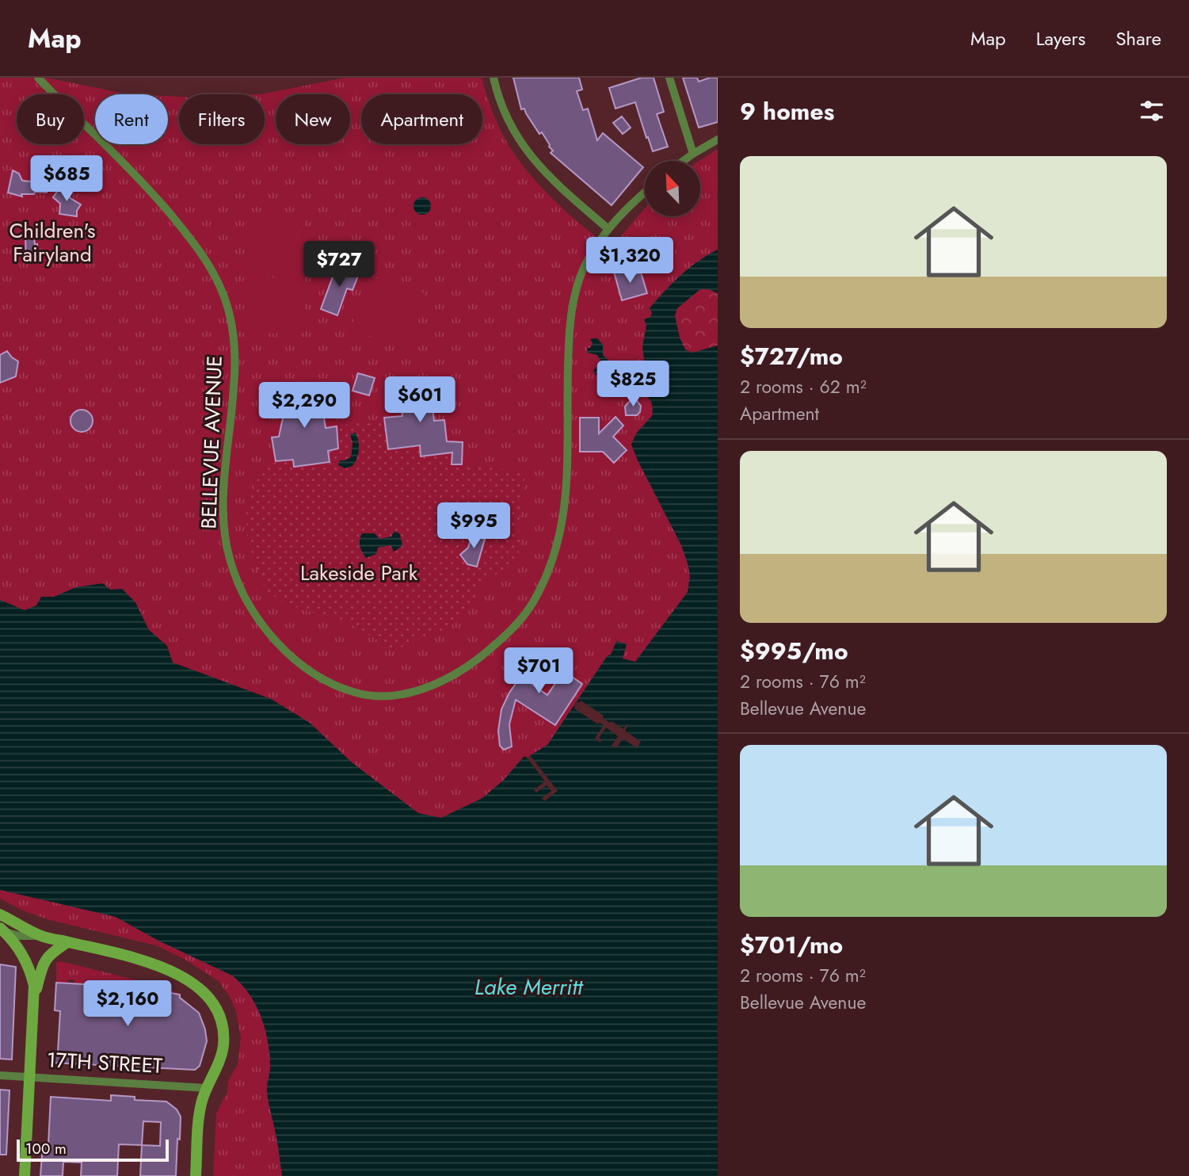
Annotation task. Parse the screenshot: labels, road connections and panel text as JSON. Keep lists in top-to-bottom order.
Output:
{
  "streets": {
    "street": ["BELLEVUE AVENUE", "17TH STREET"]
  },
  "water": ["Lake Merritt"],
  "parks": ["Children's Fairyland", "Lakeside Park"],
  "scale_bar": "100 m",
  "north": "top left",
  "page": {
    "header": "Map",
    "nav": ["Map", "Layers", "Share"],
    "heading": "9 homes",
    "chip": [
      "Buy",
      "Rent",
      "Filters",
      "New",
      "Apartment"
    ],
    "list": [
      {
        "name": "$727/mo",
        "note": "2 rooms · 62 m² · Apartment"
      },
      {
        "name": "$995/mo",
        "note": "2 rooms · 76 m² · Bellevue Avenue"
      },
      {
        "name": "$701/mo",
        "note": "2 rooms · 76 m² · Bellevue Avenue"
      }
    ],
    "price": [
      "$685",
      "$1,320",
      "$727",
      "$825",
      "$601",
      "$2,290",
      "$995",
      "$701",
      "$2,160"
    ],
    "scale": "100 m"
  }
}
